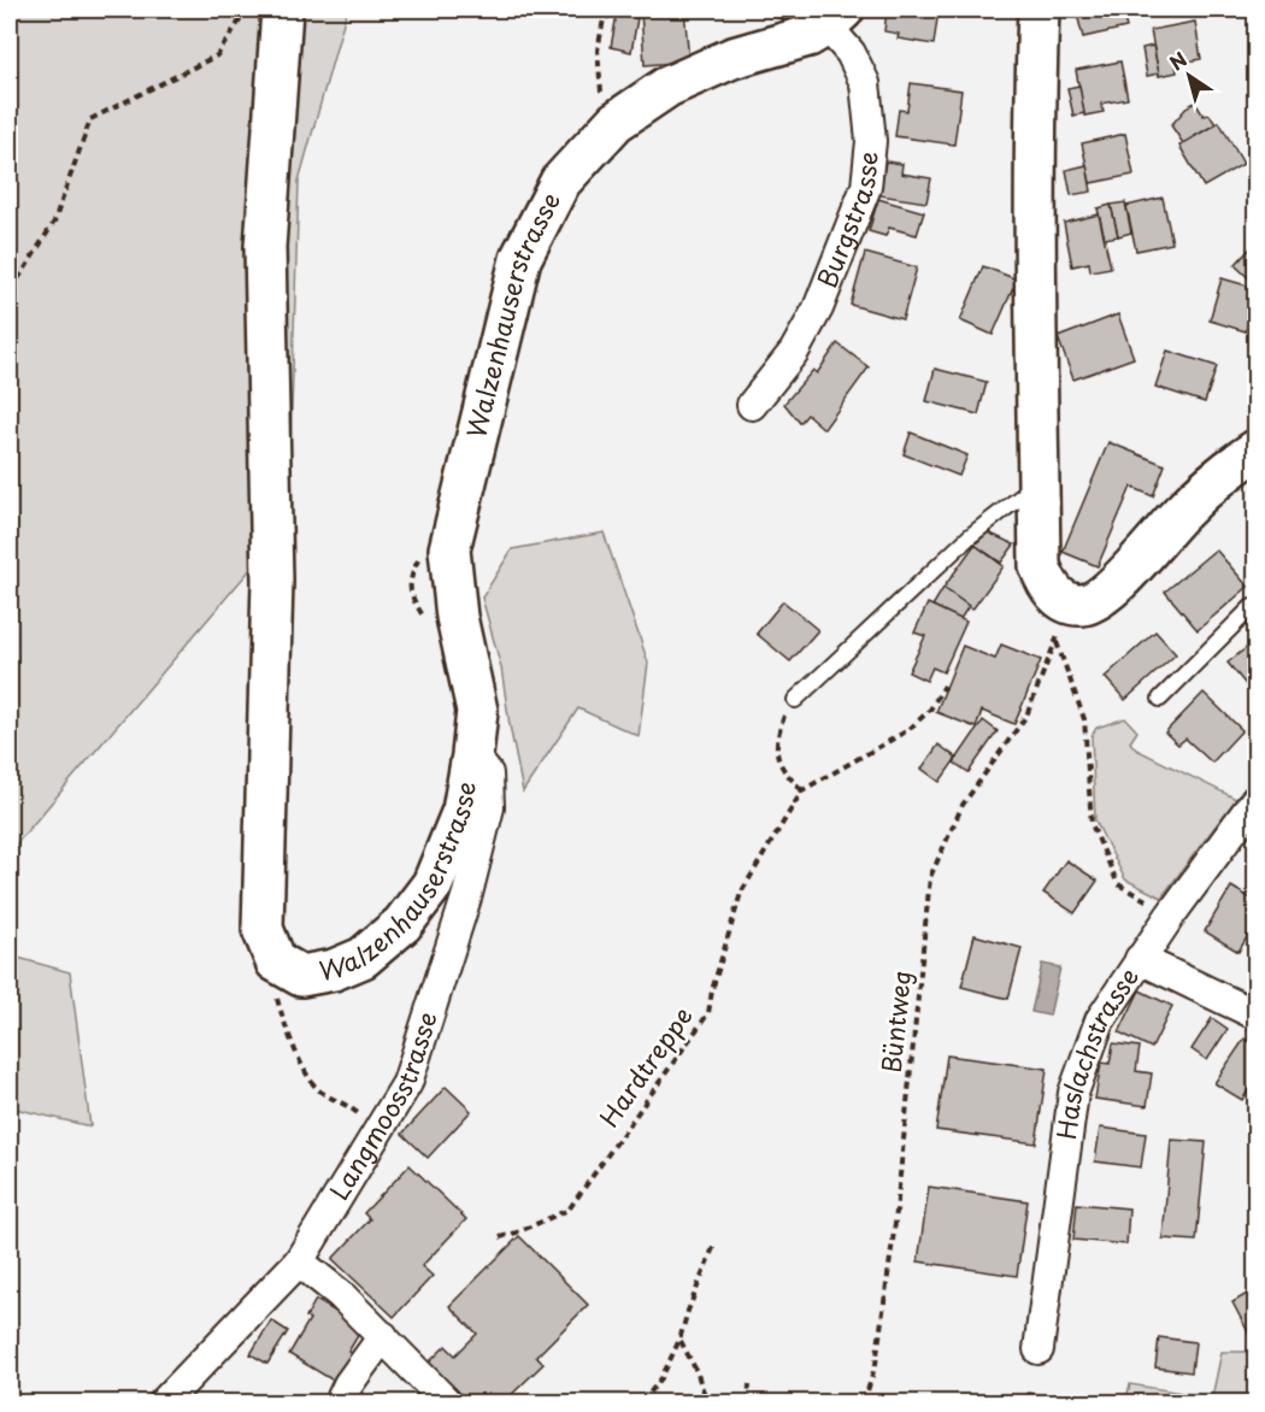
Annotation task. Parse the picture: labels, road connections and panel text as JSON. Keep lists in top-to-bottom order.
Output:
{
  "streets": {
    "street": [
      "Burgstrasse",
      "Walzenhauserstrasse",
      "Haslachstrasse",
      "Langmoosstrasse"
    ],
    "path": ["Büntweg", "Hardtreppe"]
  },
  "crossings": [
    ["Burgstrasse", "Walzenhauserstrasse"],
    ["Walzenhauserstrasse", "Langmoosstrasse"],
    ["Büntweg", "Haslachstrasse"]
  ],
  "north": "top left"
}
